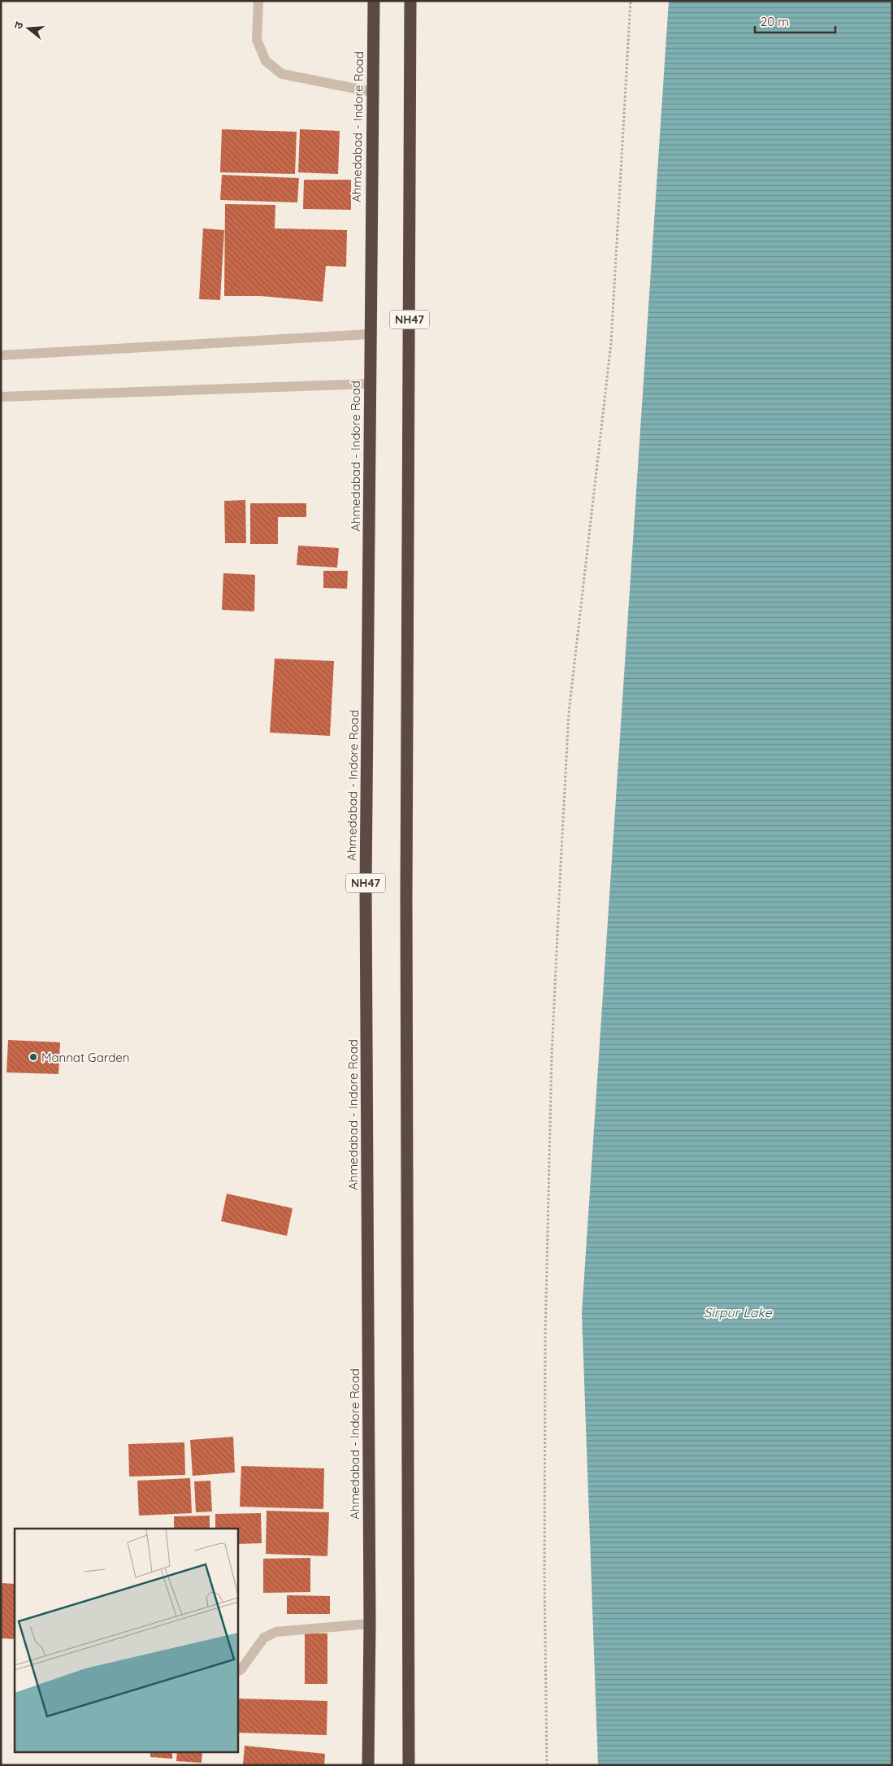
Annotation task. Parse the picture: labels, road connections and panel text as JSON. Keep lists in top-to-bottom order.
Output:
{
  "streets": {
    "highway": ["Ahmedabad - Indore Road", "NH47"]
  },
  "water": ["Sirpur Lake"],
  "places": ["Mannat Garden"],
  "scale_bar": "20 m",
  "north": "left"
}
